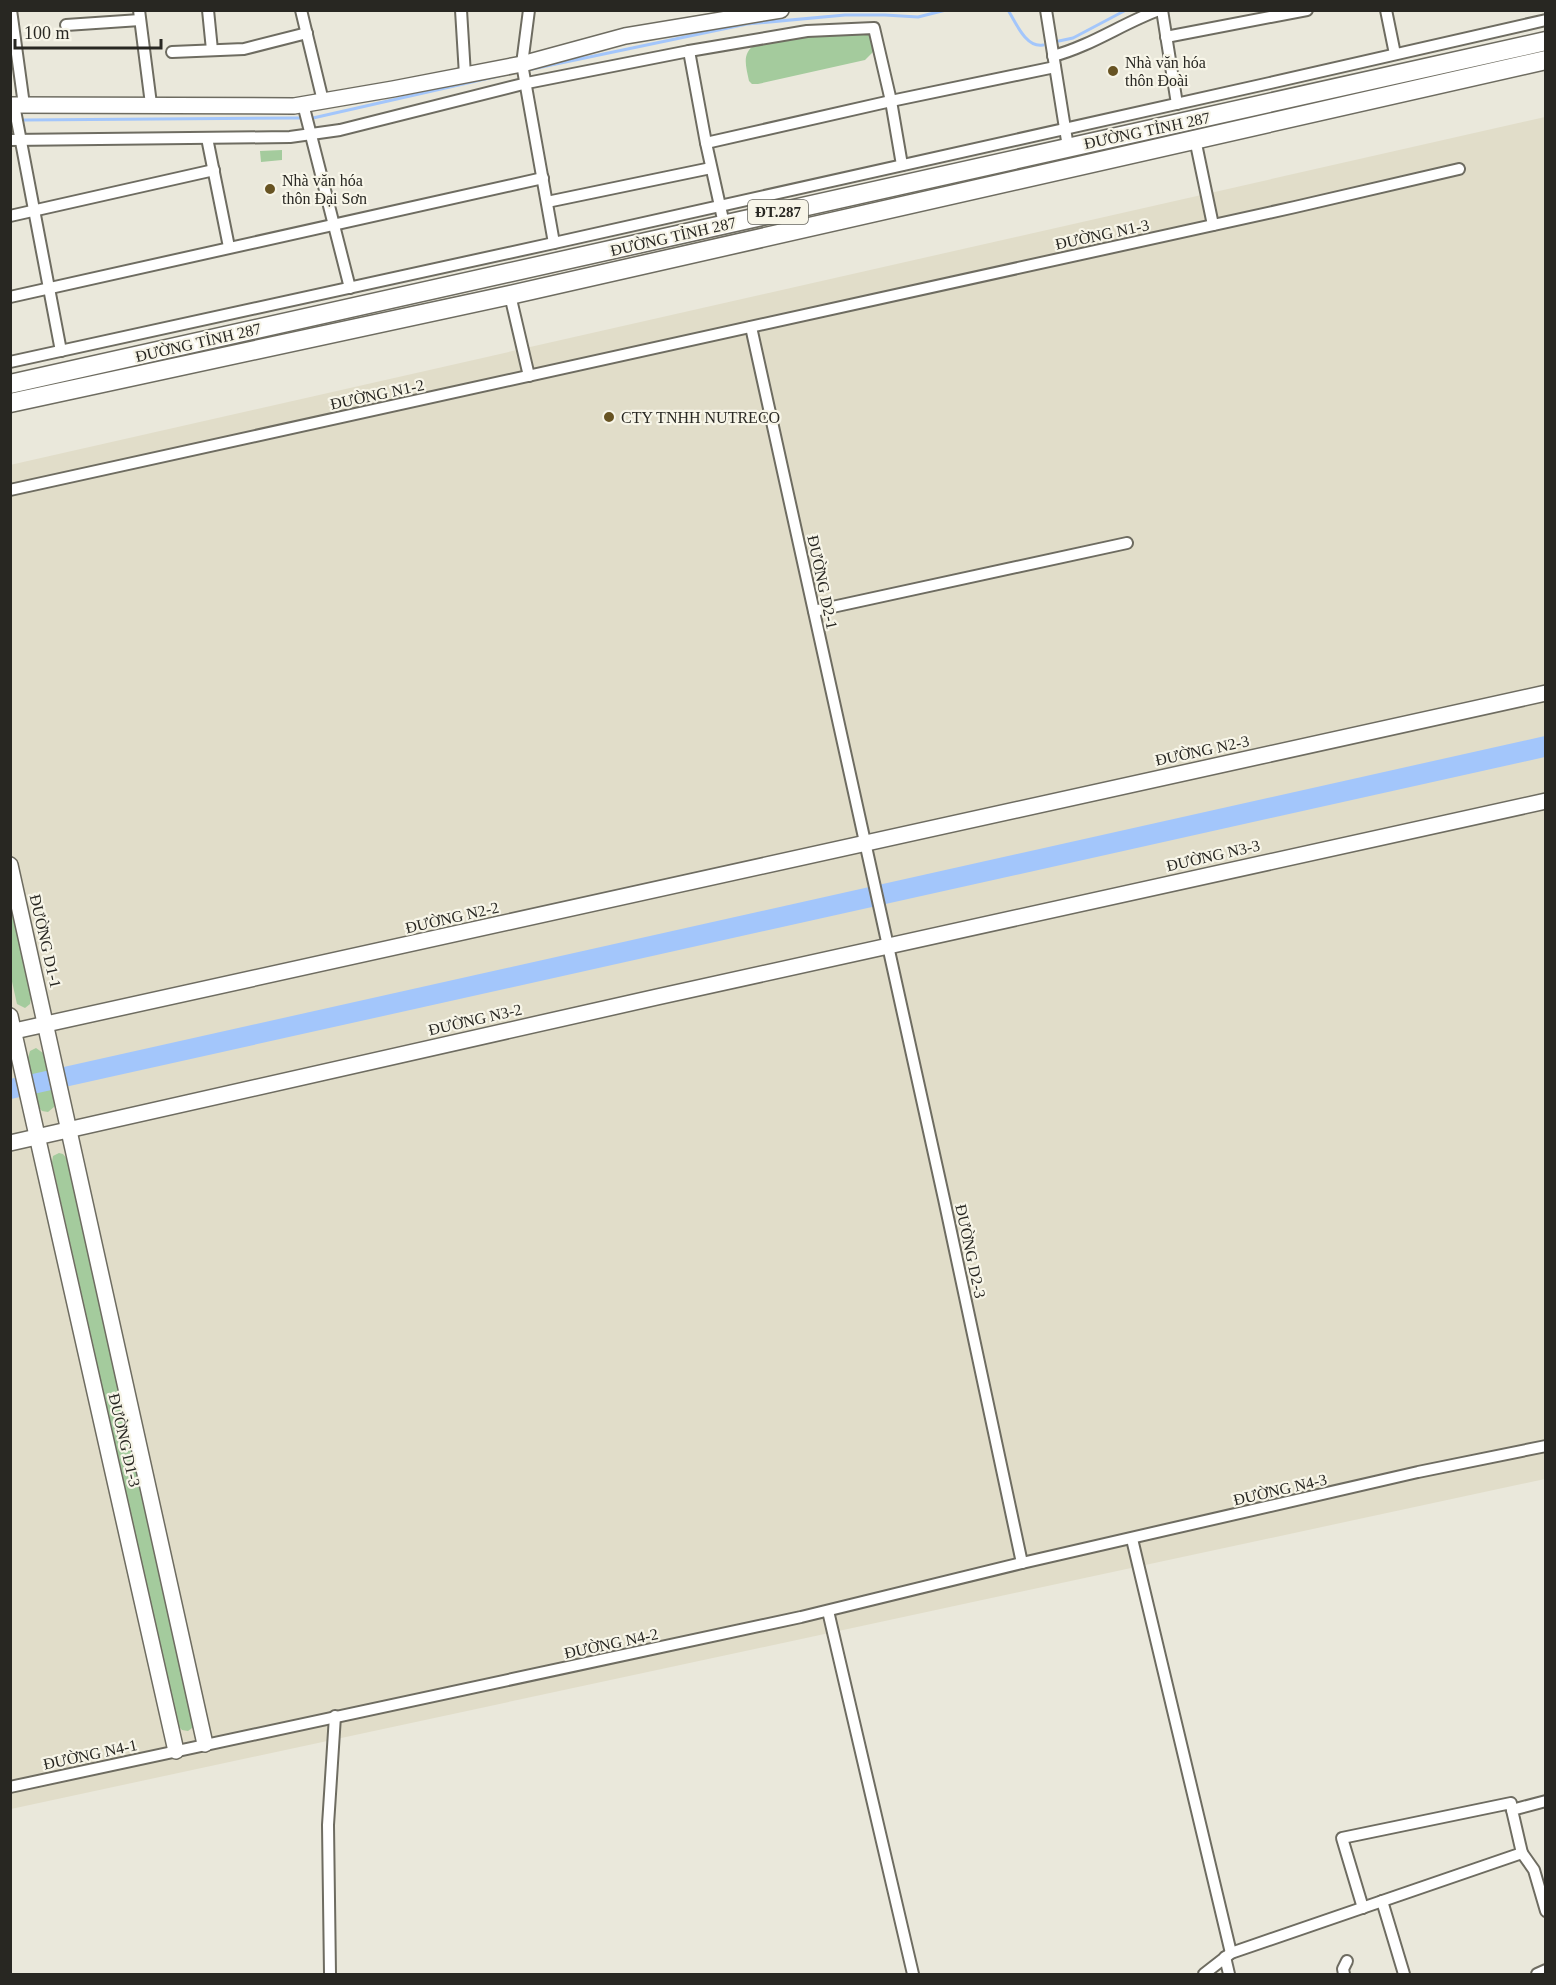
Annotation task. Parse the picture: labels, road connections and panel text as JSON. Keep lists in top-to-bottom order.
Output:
{
  "streets": {
    "main road": ["ĐƯỜNG TỈNH 287", "ĐT.287"],
    "street": [
      "ĐƯỜNG N1-3",
      "ĐƯỜNG N1-2",
      "ĐƯỜNG D2-1",
      "ĐƯỜNG N2-3",
      "ĐƯỜNG N3-3",
      "ĐƯỜNG N2-2",
      "ĐƯỜNG D1-1",
      "ĐƯỜNG N3-2",
      "ĐƯỜNG D2-3",
      "ĐƯỜNG D1-3",
      "ĐƯỜNG N4-3",
      "ĐƯỜNG N4-2",
      "ĐƯỜNG N4-1"
    ]
  },
  "crossings": [
    ["ĐƯỜNG N1-3", "ĐƯỜNG N1-2"],
    ["ĐƯỜNG N1-3", "ĐƯỜNG D2-1"],
    ["ĐƯỜNG N1-2", "ĐƯỜNG D2-1"],
    ["ĐƯỜNG D2-1", "ĐƯỜNG N2-3"],
    ["ĐƯỜNG D2-1", "ĐƯỜNG N3-3"],
    ["ĐƯỜNG D2-1", "ĐƯỜNG N2-2"],
    ["ĐƯỜNG D2-1", "ĐƯỜNG N3-2"],
    ["ĐƯỜNG D2-1", "ĐƯỜNG D2-3"],
    ["ĐƯỜNG N2-3", "ĐƯỜNG N2-2"],
    ["ĐƯỜNG N3-3", "ĐƯỜNG N3-2"],
    ["ĐƯỜNG N3-3", "ĐƯỜNG D2-3"],
    ["ĐƯỜNG N2-2", "ĐƯỜNG D1-1"],
    ["ĐƯỜNG N2-2", "ĐƯỜNG D1-3"],
    ["ĐƯỜNG D1-1", "ĐƯỜNG N3-2"],
    ["ĐƯỜNG D1-1", "ĐƯỜNG D1-3"],
    ["ĐƯỜNG N3-2", "ĐƯỜNG D2-3"],
    ["ĐƯỜNG N3-2", "ĐƯỜNG D1-3"],
    ["ĐƯỜNG D2-3", "ĐƯỜNG N4-3"],
    ["ĐƯỜNG D2-3", "ĐƯỜNG N4-2"],
    ["ĐƯỜNG D1-3", "ĐƯỜNG N4-2"],
    ["ĐƯỜNG D1-3", "ĐƯỜNG N4-1"],
    ["ĐƯỜNG N4-3", "ĐƯỜNG N4-2"],
    ["ĐƯỜNG N4-2", "ĐƯỜNG N4-1"]
  ],
  "places": ["Nhà văn hóa thôn Đoài", "Nhà văn hóa thôn Đại Sơn", "CTY TNHH NUTRECO"],
  "scale_bar": "100 m"
}
